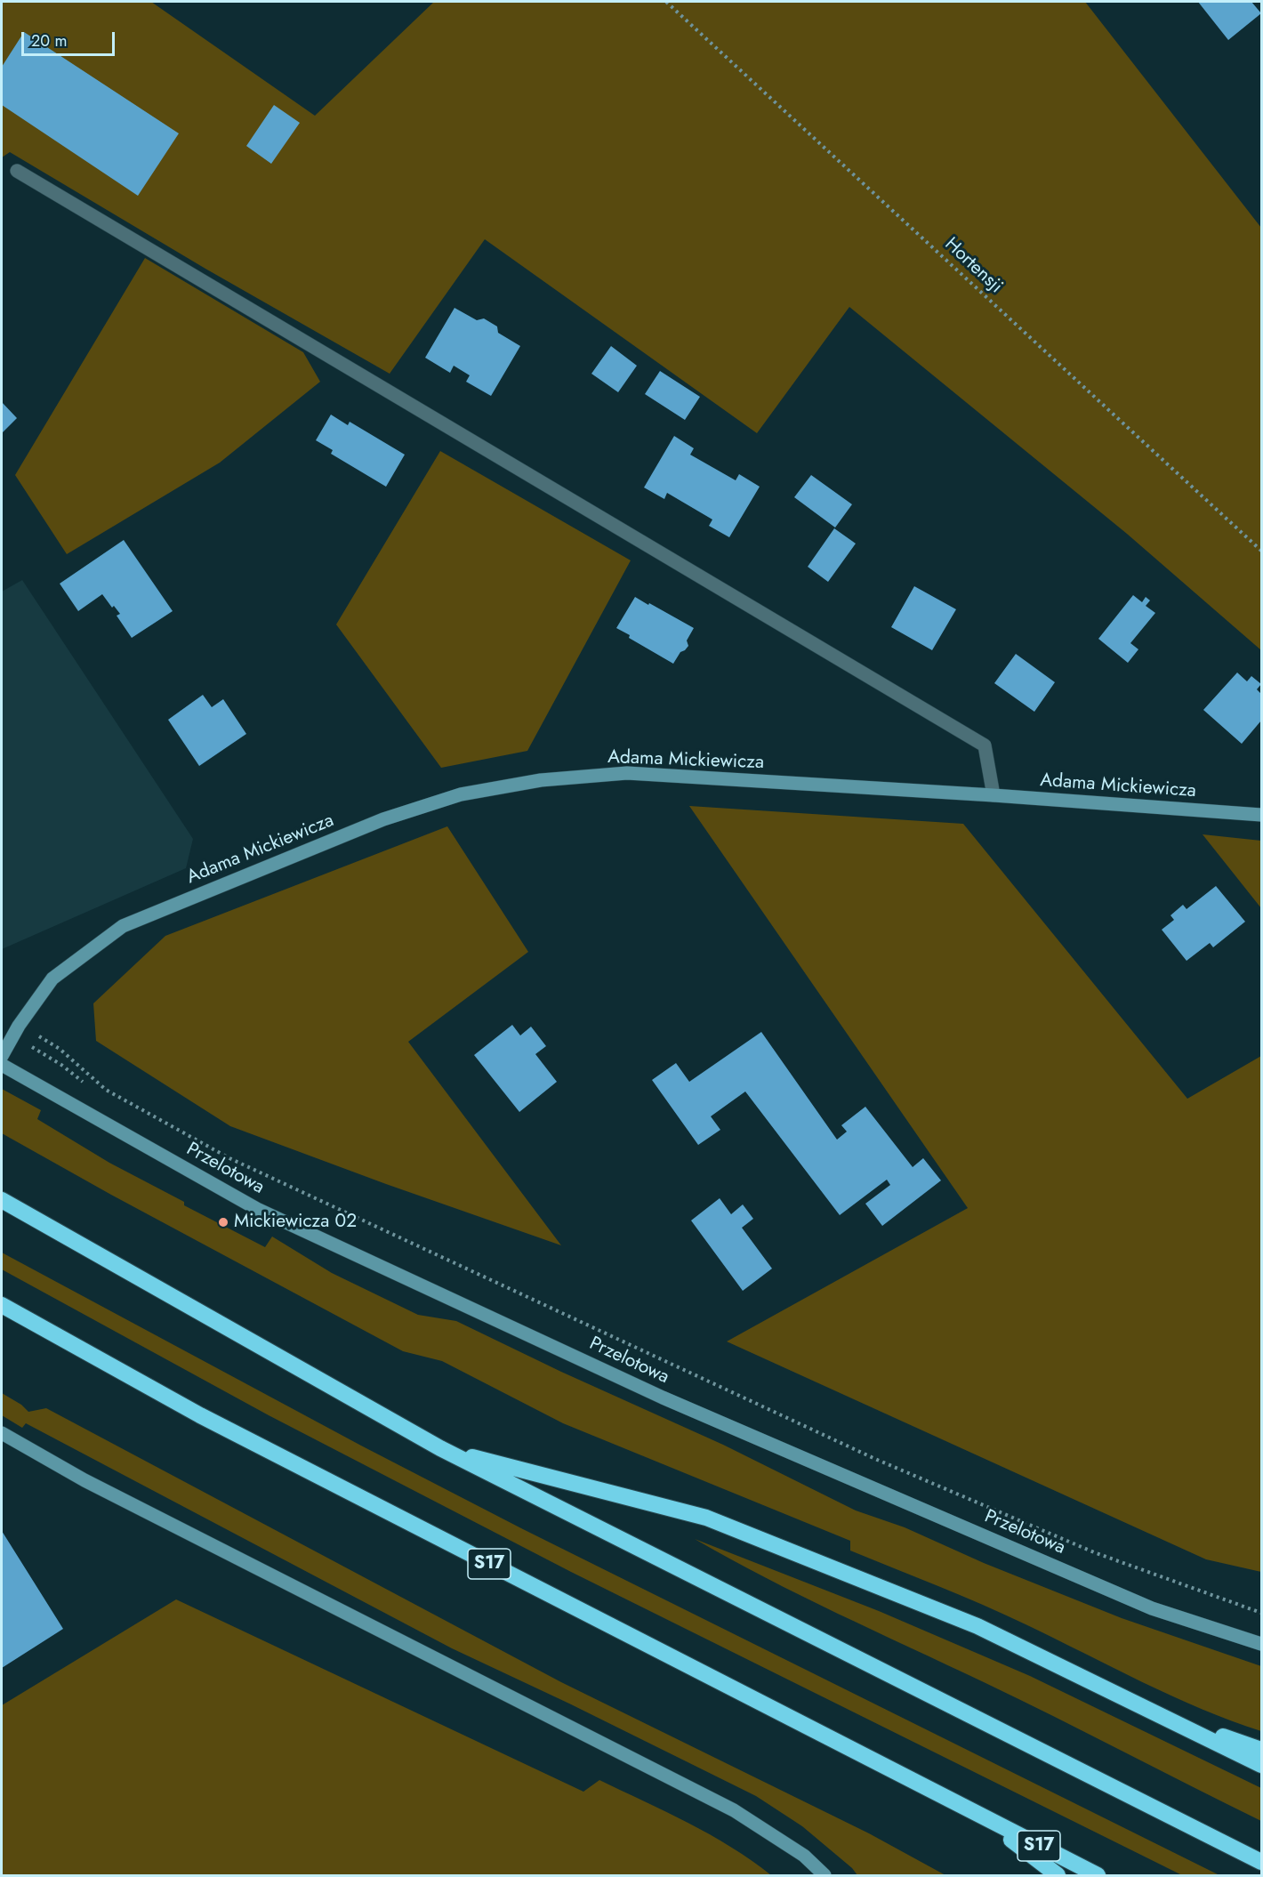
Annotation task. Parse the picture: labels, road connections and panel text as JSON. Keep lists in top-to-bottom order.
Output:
{
  "streets": {
    "highway": ["S17"],
    "street": ["Adama Mickiewicza", "Przelotowa"],
    "path": ["Hortensji"]
  },
  "places": ["Mickiewicza 02"],
  "scale_bar": "20 m"
}
